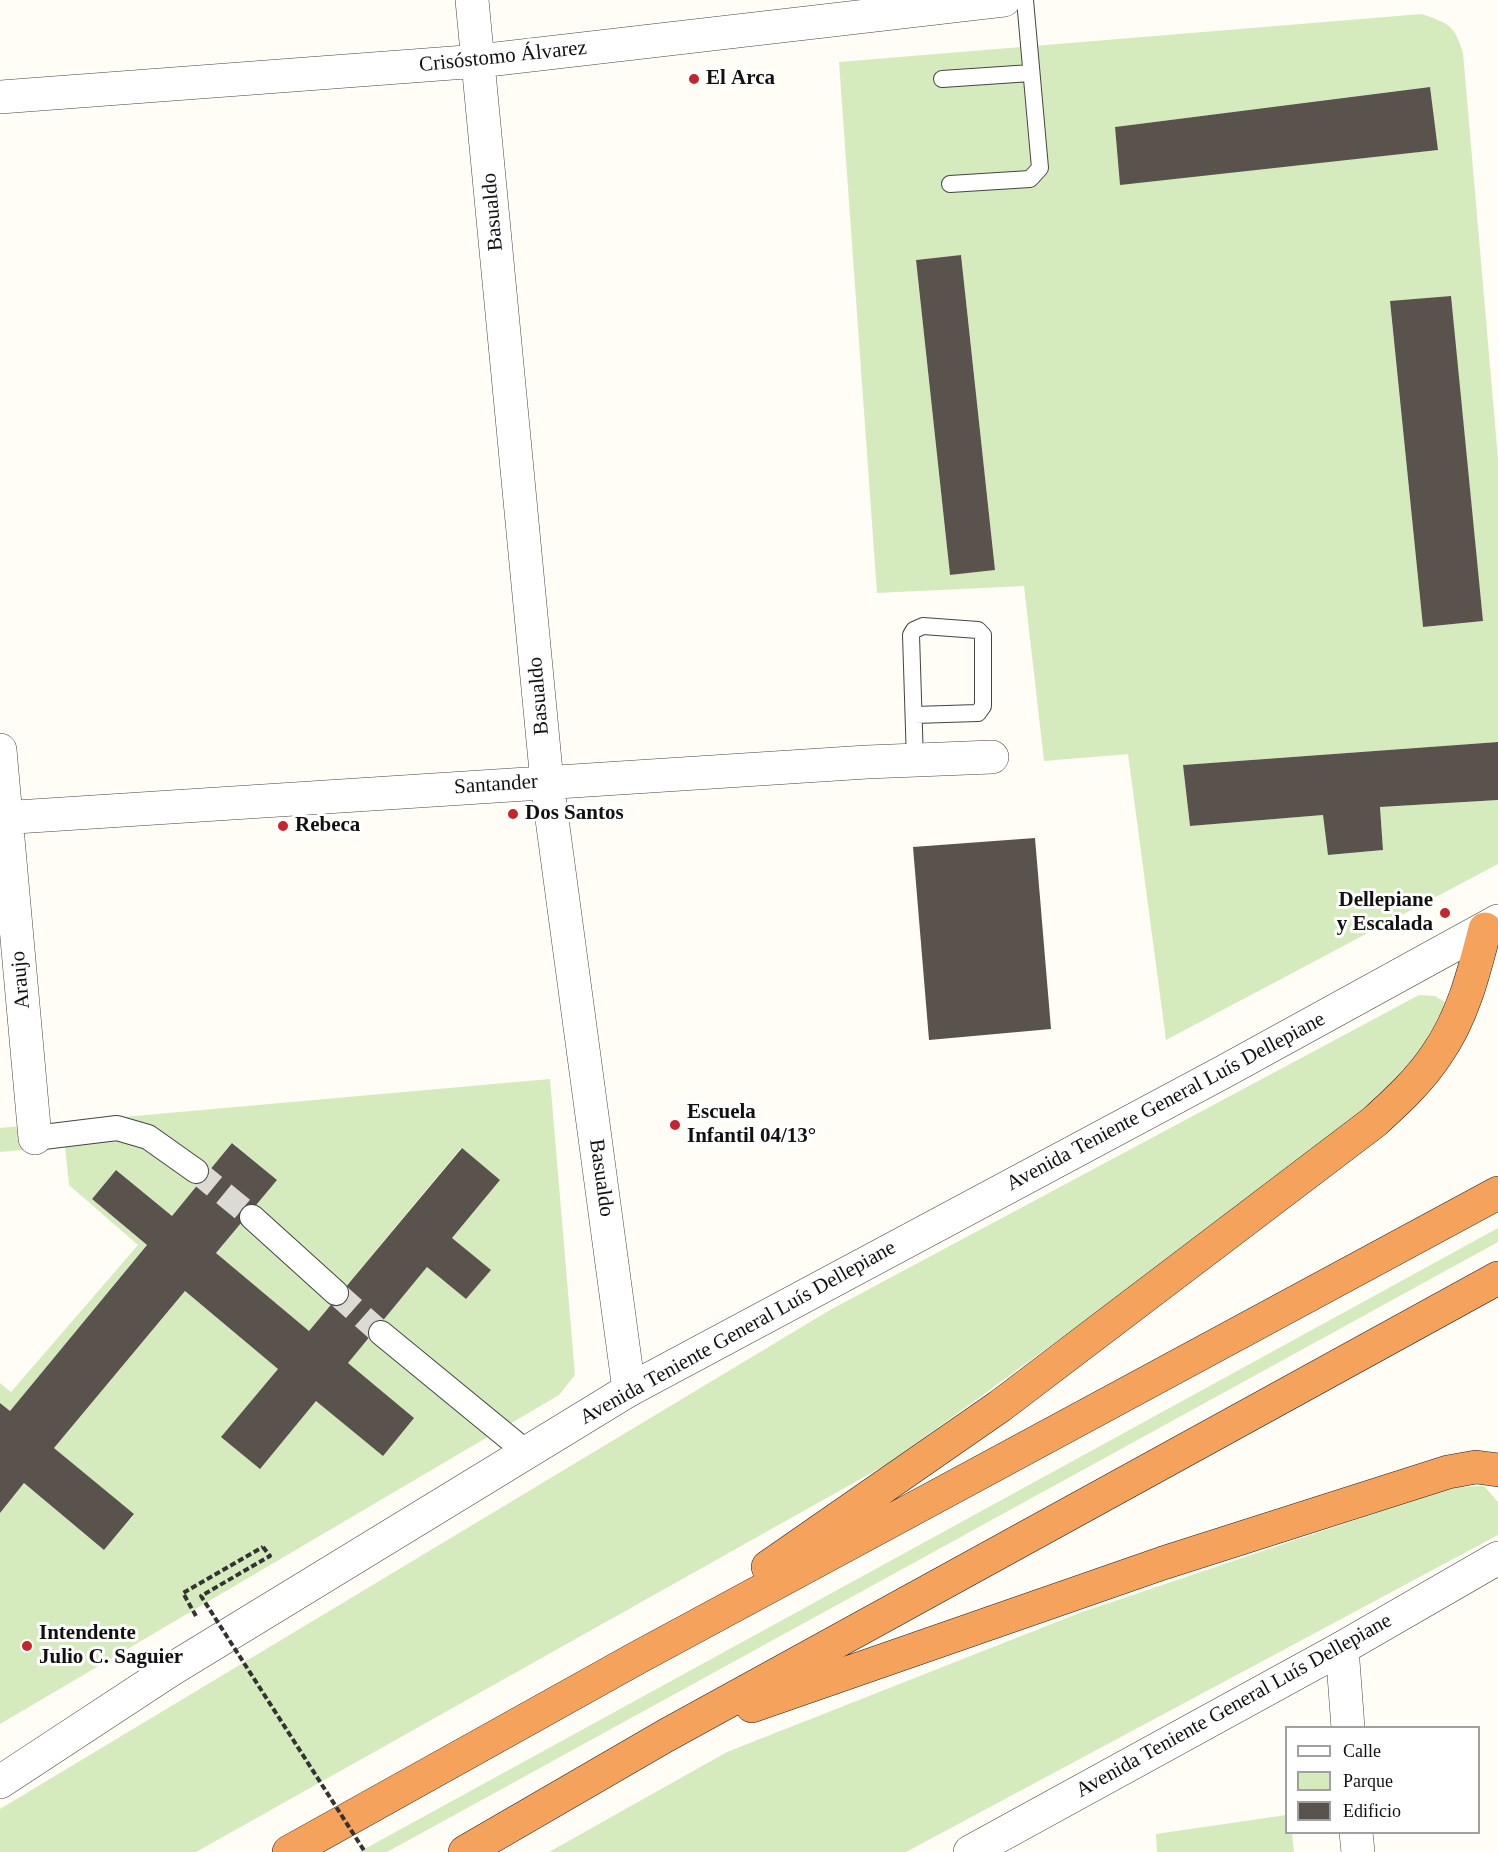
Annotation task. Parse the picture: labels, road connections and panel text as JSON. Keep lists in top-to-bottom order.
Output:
{
  "streets": {
    "street": [
      "Crisóstomo Álvarez",
      "Basualdo",
      "Santander",
      "Araujo",
      "Avenida Teniente General Luís Dellepiane"
    ]
  },
  "crossings": [
    ["Crisóstomo Álvarez", "Basualdo"],
    ["Basualdo", "Santander"],
    ["Basualdo", "Avenida Teniente General Luís Dellepiane"],
    ["Santander", "Araujo"]
  ],
  "places": [
    "El Arca",
    "Dos Santos",
    "Rebeca",
    "Dellepiane y Escalada",
    "Escuela Infantil 04/13°",
    "Intendente Julio C. Saguier"
  ],
  "legend": ["Calle", "Parque", "Edificio"]
}
